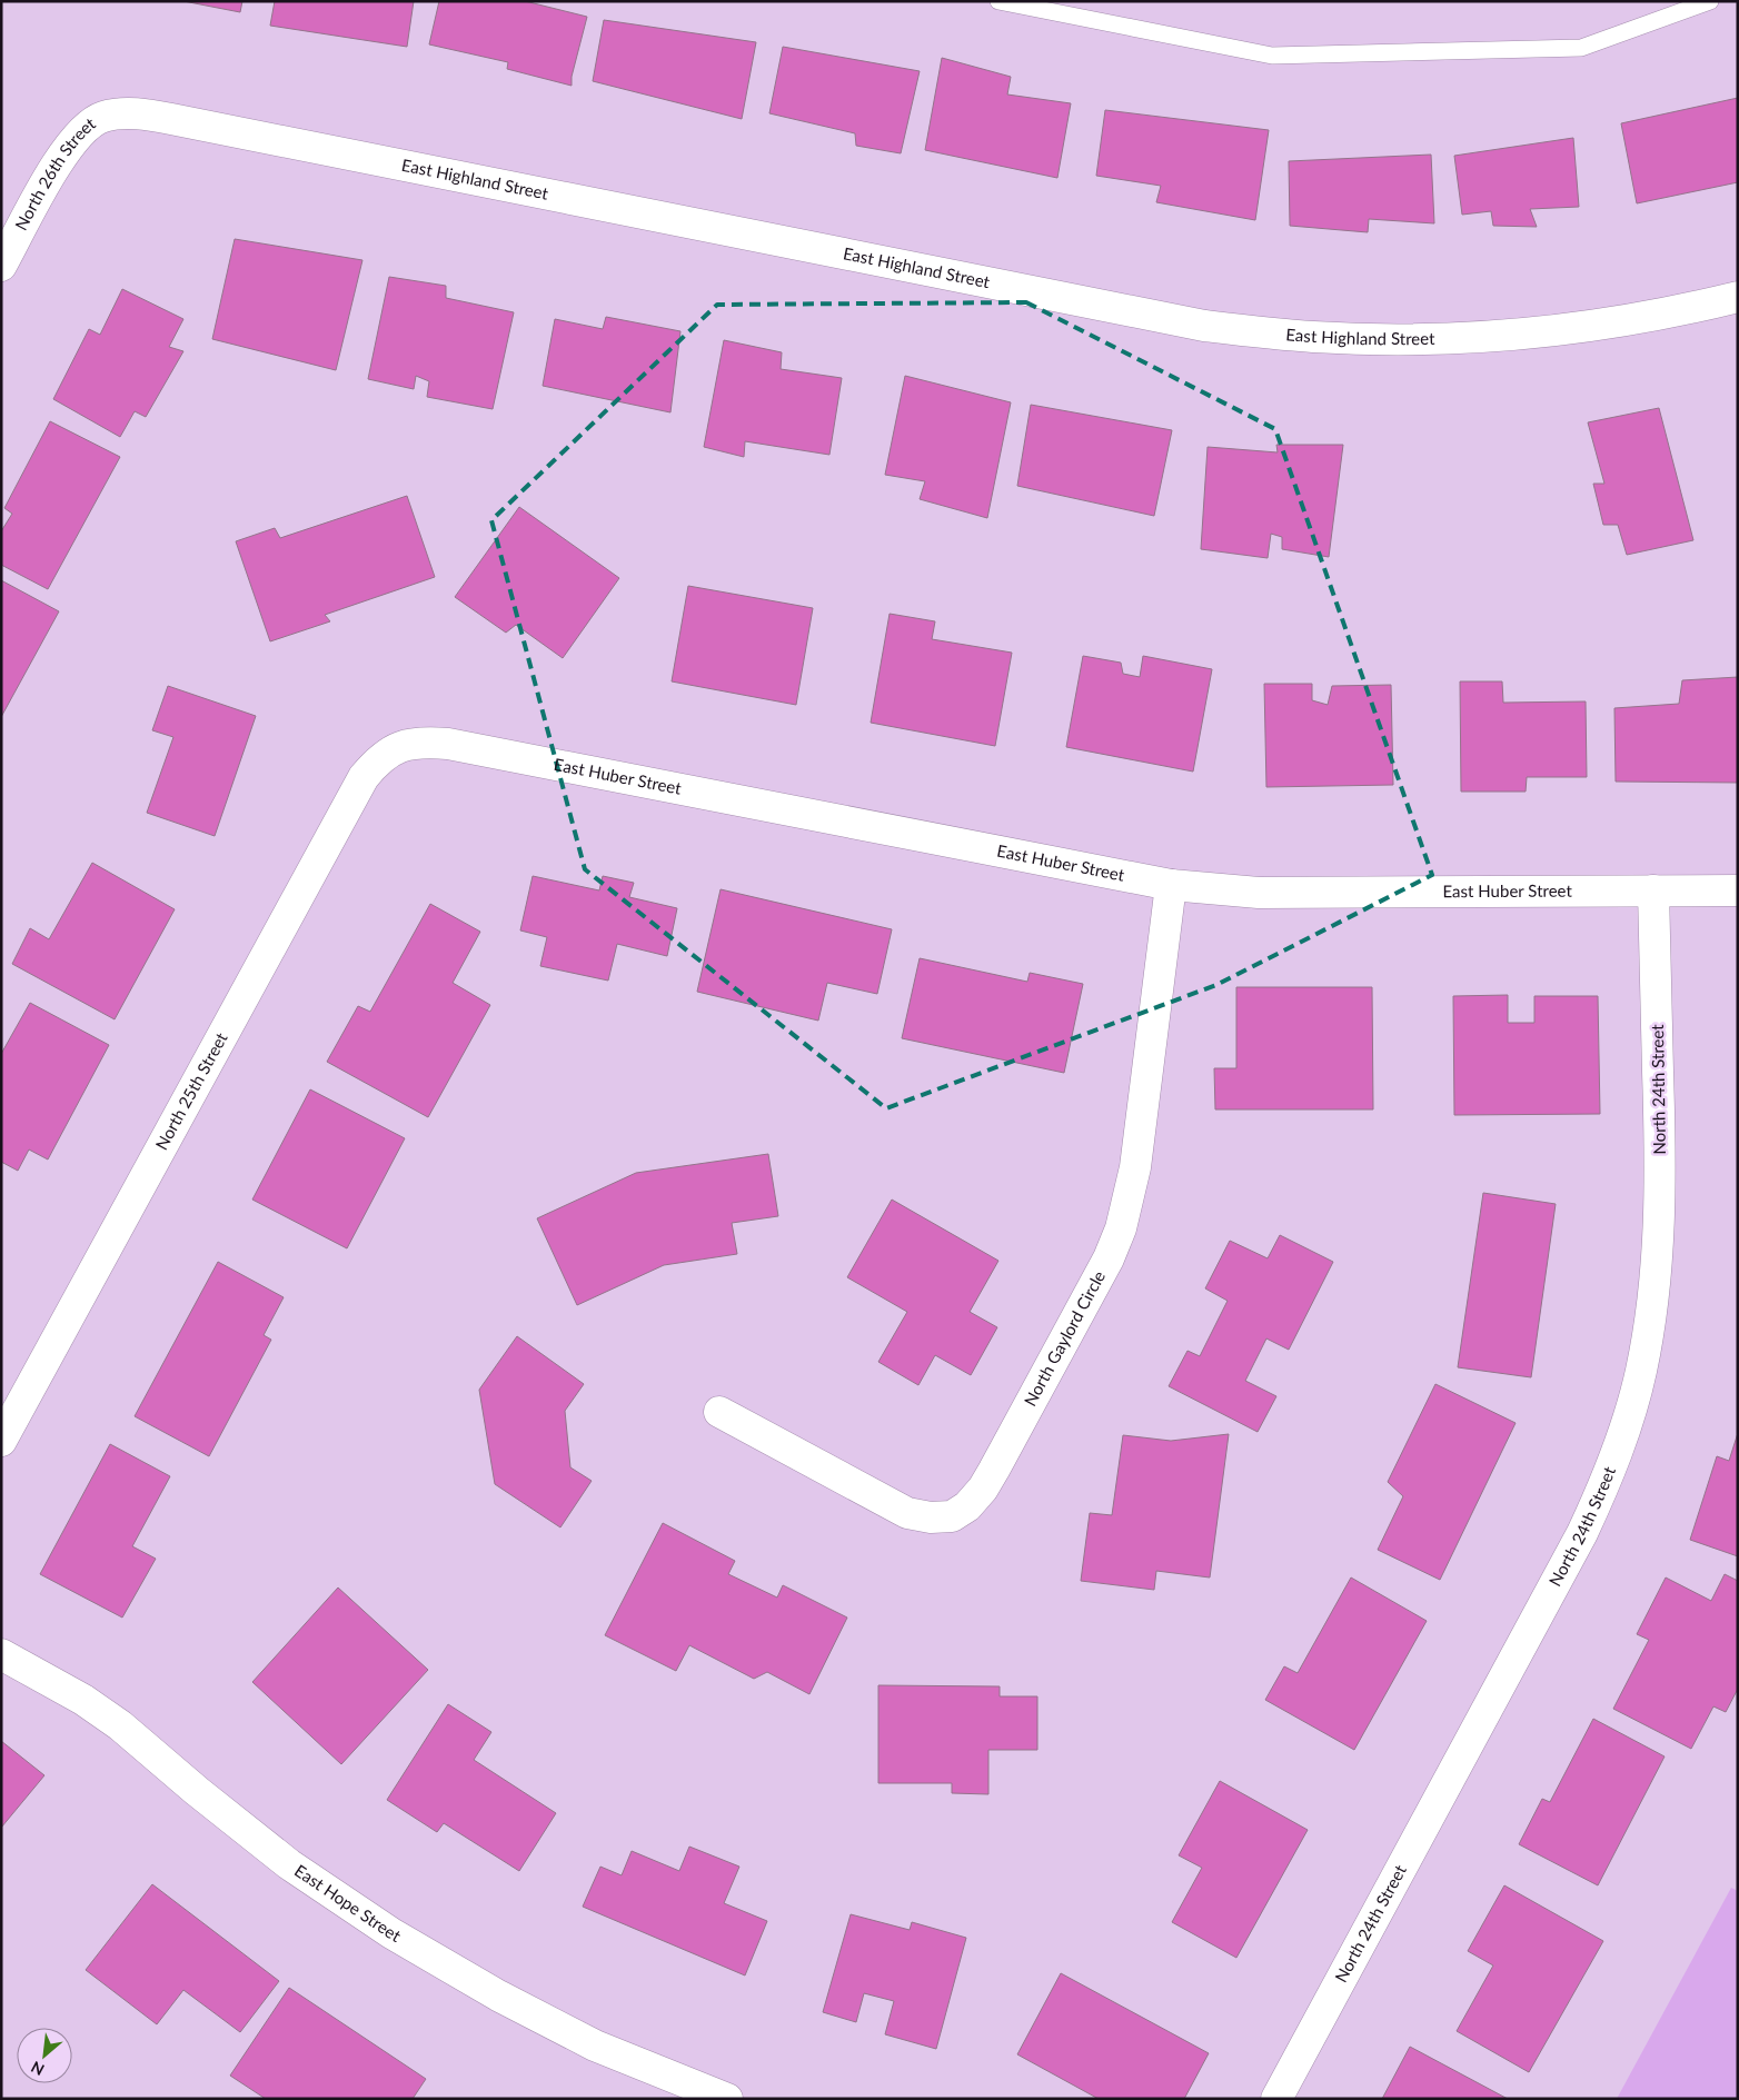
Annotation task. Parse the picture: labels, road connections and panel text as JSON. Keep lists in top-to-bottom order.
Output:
{
  "streets": {
    "street": [
      "North 26th Street",
      "East Highland Street",
      "East Huber Street",
      "North 24th Street",
      "North 25th Street",
      "North Gaylord Circle",
      "East Hope Street"
    ]
  },
  "crossings": [
    ["North 26th Street", "East Highland Street"],
    ["East Huber Street", "North 24th Street"],
    ["East Huber Street", "North 25th Street"],
    ["East Huber Street", "North Gaylord Circle"]
  ],
  "north": "bottom left"
}
